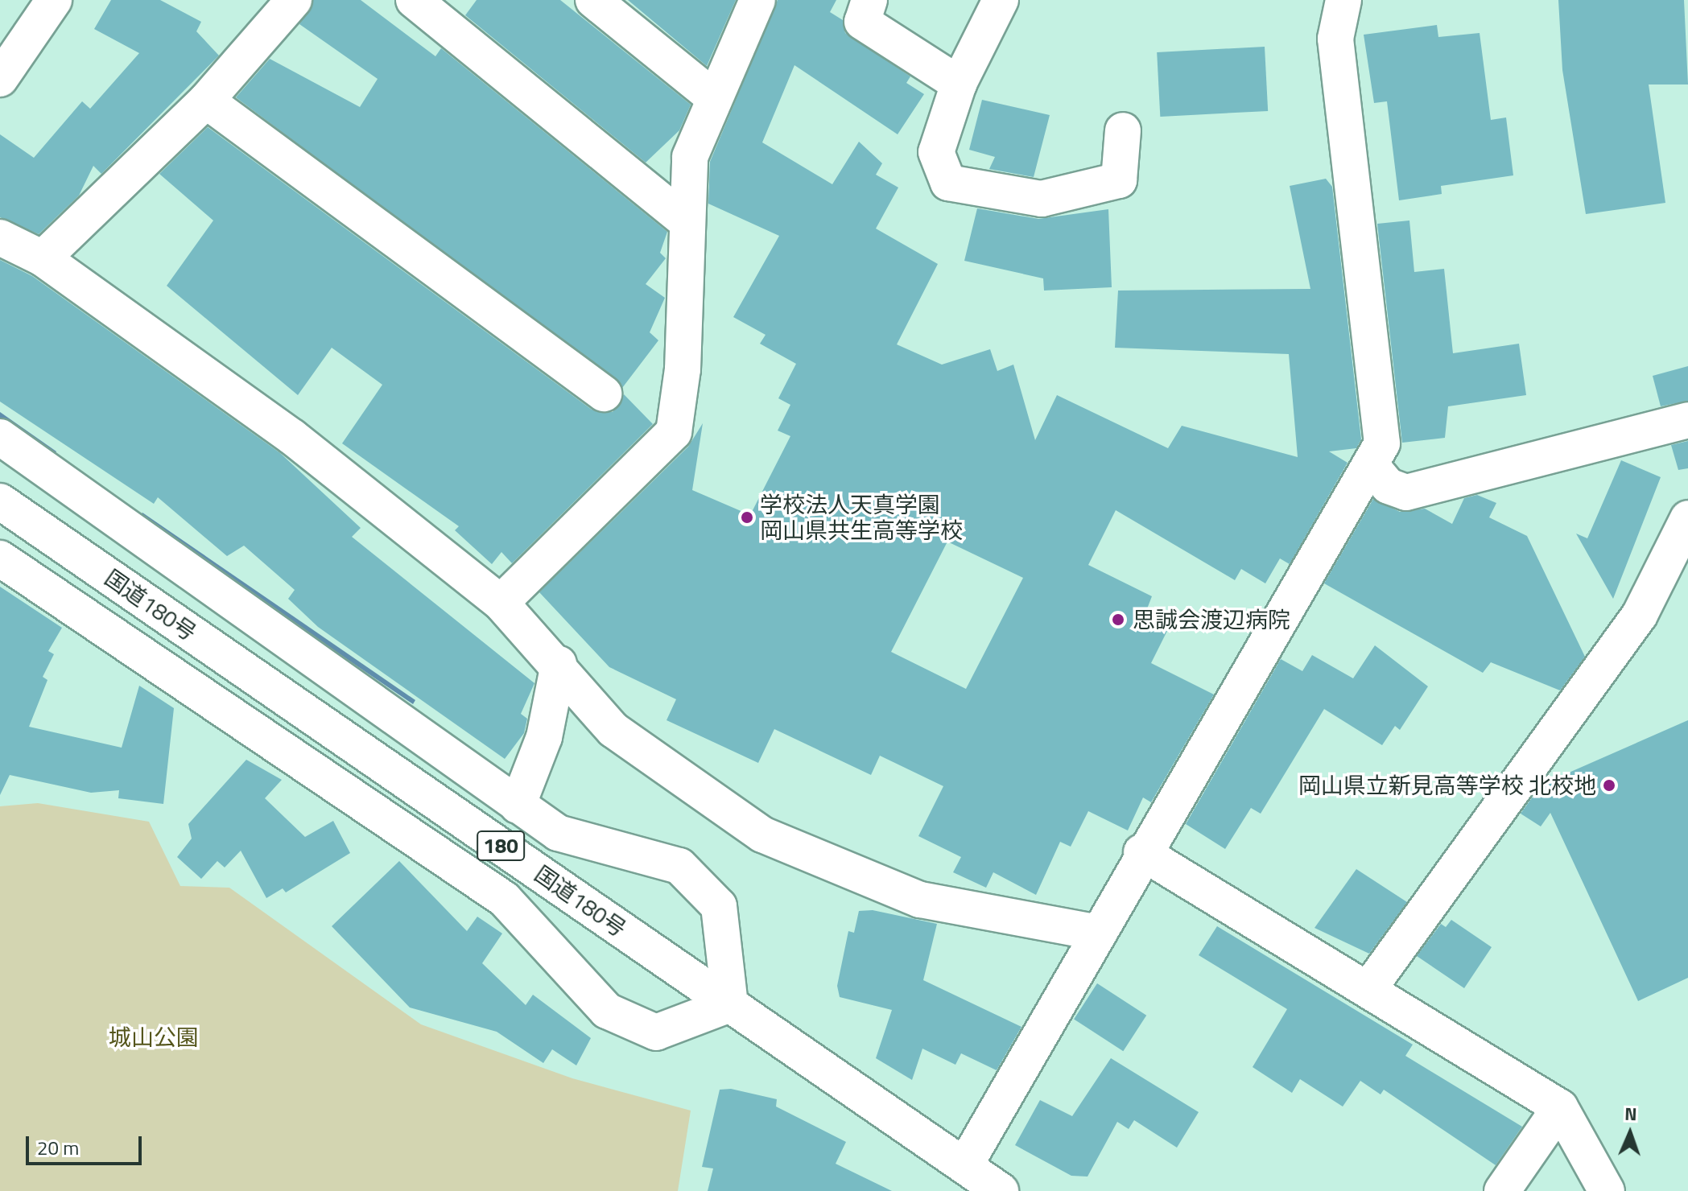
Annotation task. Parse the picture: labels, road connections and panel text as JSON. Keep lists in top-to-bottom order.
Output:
{
  "streets": {
    "main road": ["国道180号", "180"]
  },
  "parks": ["城山公園"],
  "places": ["学校法人天真学園 岡山県共生高等学校", "思誠会渡辺病院", "岡山県立新見高等学校 北校地"],
  "scale_bar": "20 m",
  "north": "top"
}
